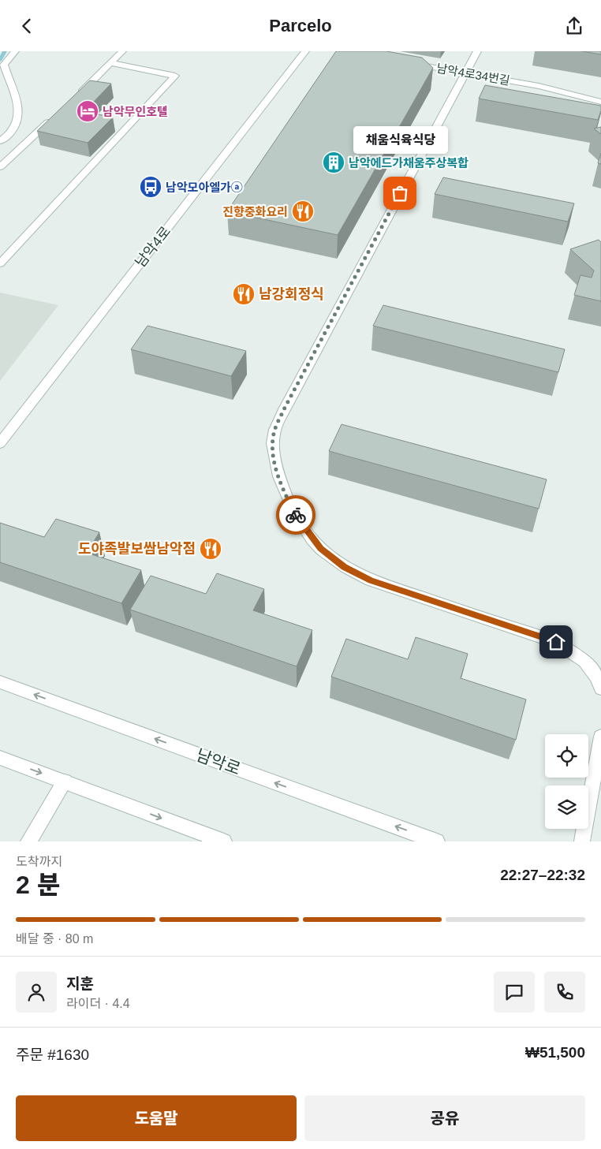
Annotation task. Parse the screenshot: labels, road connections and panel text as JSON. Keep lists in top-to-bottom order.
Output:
{
  "streets": {
    "street": ["남악4로34번길", "남악4로", "남악로"]
  },
  "places": {
    "hotel": ["남악무인호텔"],
    "building": ["남악에드가채움주상복합"],
    "bus stop": ["남악모아엘가ⓐ"],
    "other": ["채움식육식당"],
    "restaurant": ["진향중화요리", "남강회정식", "도야족발보쌈남악점"]
  },
  "page": {
    "header": "Parcelo",
    "bubble": "채움식육식당",
    "heading": ["2 분", "도착까지", "22:27–22:32"],
    "panel": [
      "지훈",
      "라이더 · 4.4",
      "주문 #1630",
      "₩51,500"
    ],
    "bar": "배달 중 · 80 m",
    "buttons": ["도움말", "공유"]
  }
}
